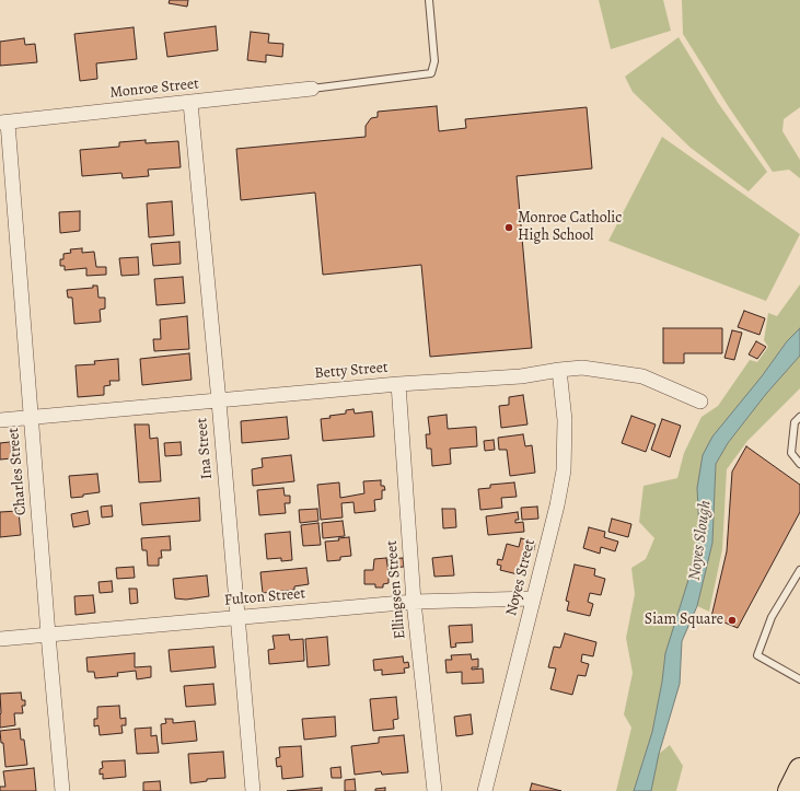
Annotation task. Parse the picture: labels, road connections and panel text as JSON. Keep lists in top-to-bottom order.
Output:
{
  "streets": {
    "street": [
      "Monroe Street",
      "Betty Street",
      "Ina Street",
      "Charles Street",
      "Noyes Street",
      "Ellingsen Street",
      "Fulton Street"
    ]
  },
  "crossings": [
    ["Monroe Street", "Ina Street"],
    ["Monroe Street", "Charles Street"],
    ["Betty Street", "Ina Street"],
    ["Betty Street", "Charles Street"],
    ["Betty Street", "Noyes Street"],
    ["Betty Street", "Ellingsen Street"],
    ["Ina Street", "Fulton Street"],
    ["Charles Street", "Fulton Street"],
    ["Noyes Street", "Fulton Street"],
    ["Ellingsen Street", "Fulton Street"]
  ],
  "water": ["Noyes Slough"],
  "places": ["Monroe Catholic High School", "Siam Square"]
}
